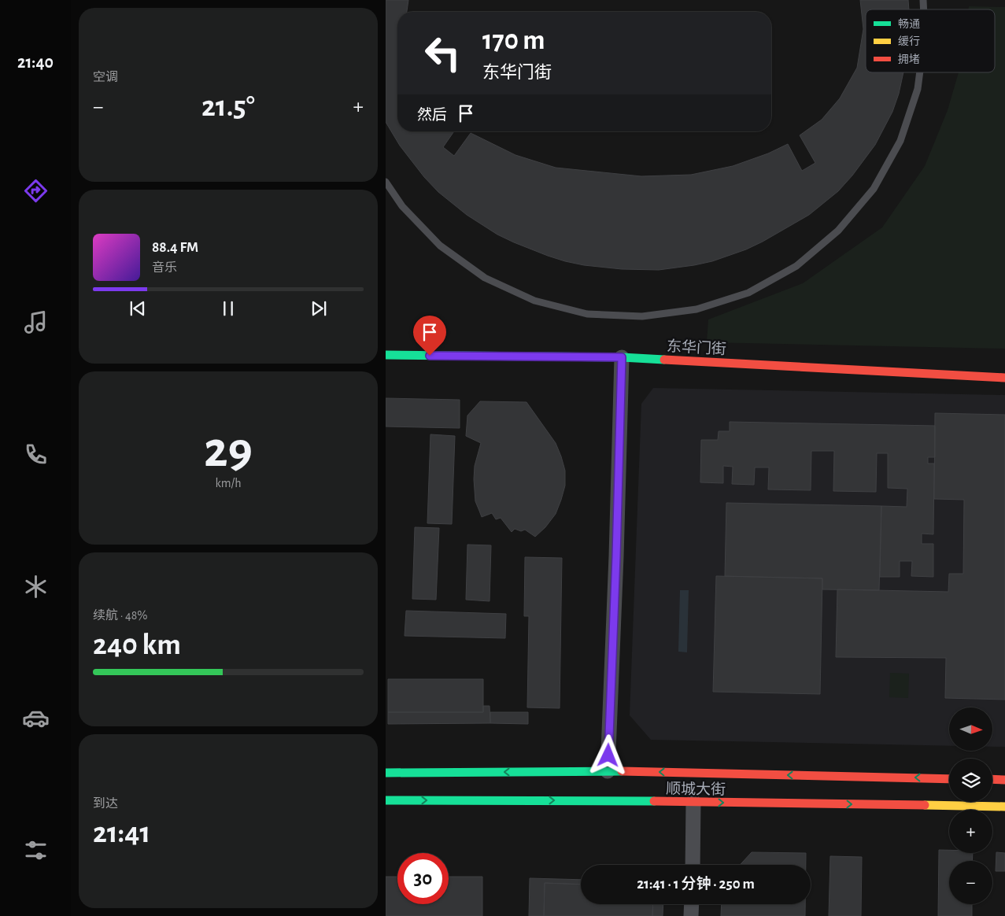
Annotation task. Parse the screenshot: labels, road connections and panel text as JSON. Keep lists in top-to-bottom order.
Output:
{
  "streets": {
    "main road": ["东华门街", "顺城大街"]
  },
  "legend": ["畅通", "缓行", "拥堵"],
  "north": "right",
  "page": {
    "tabs": "21:40",
    "tile": [
      "空调",
      ["29", "km/h"],
      ["续航 · 48%", "240 km"],
      ["到达", "21:41"]
    ],
    "turn": ["170 m", "东华门街"],
    "heat": ["−", "21.5°", "+"],
    "then": "然后",
    "song": ["88.4 FM", "音乐"],
    "map_buttons": ["+", "−"],
    "limit": "30",
    "trip": "21:41 · 1 分钟 · 250 m"
  }
}
